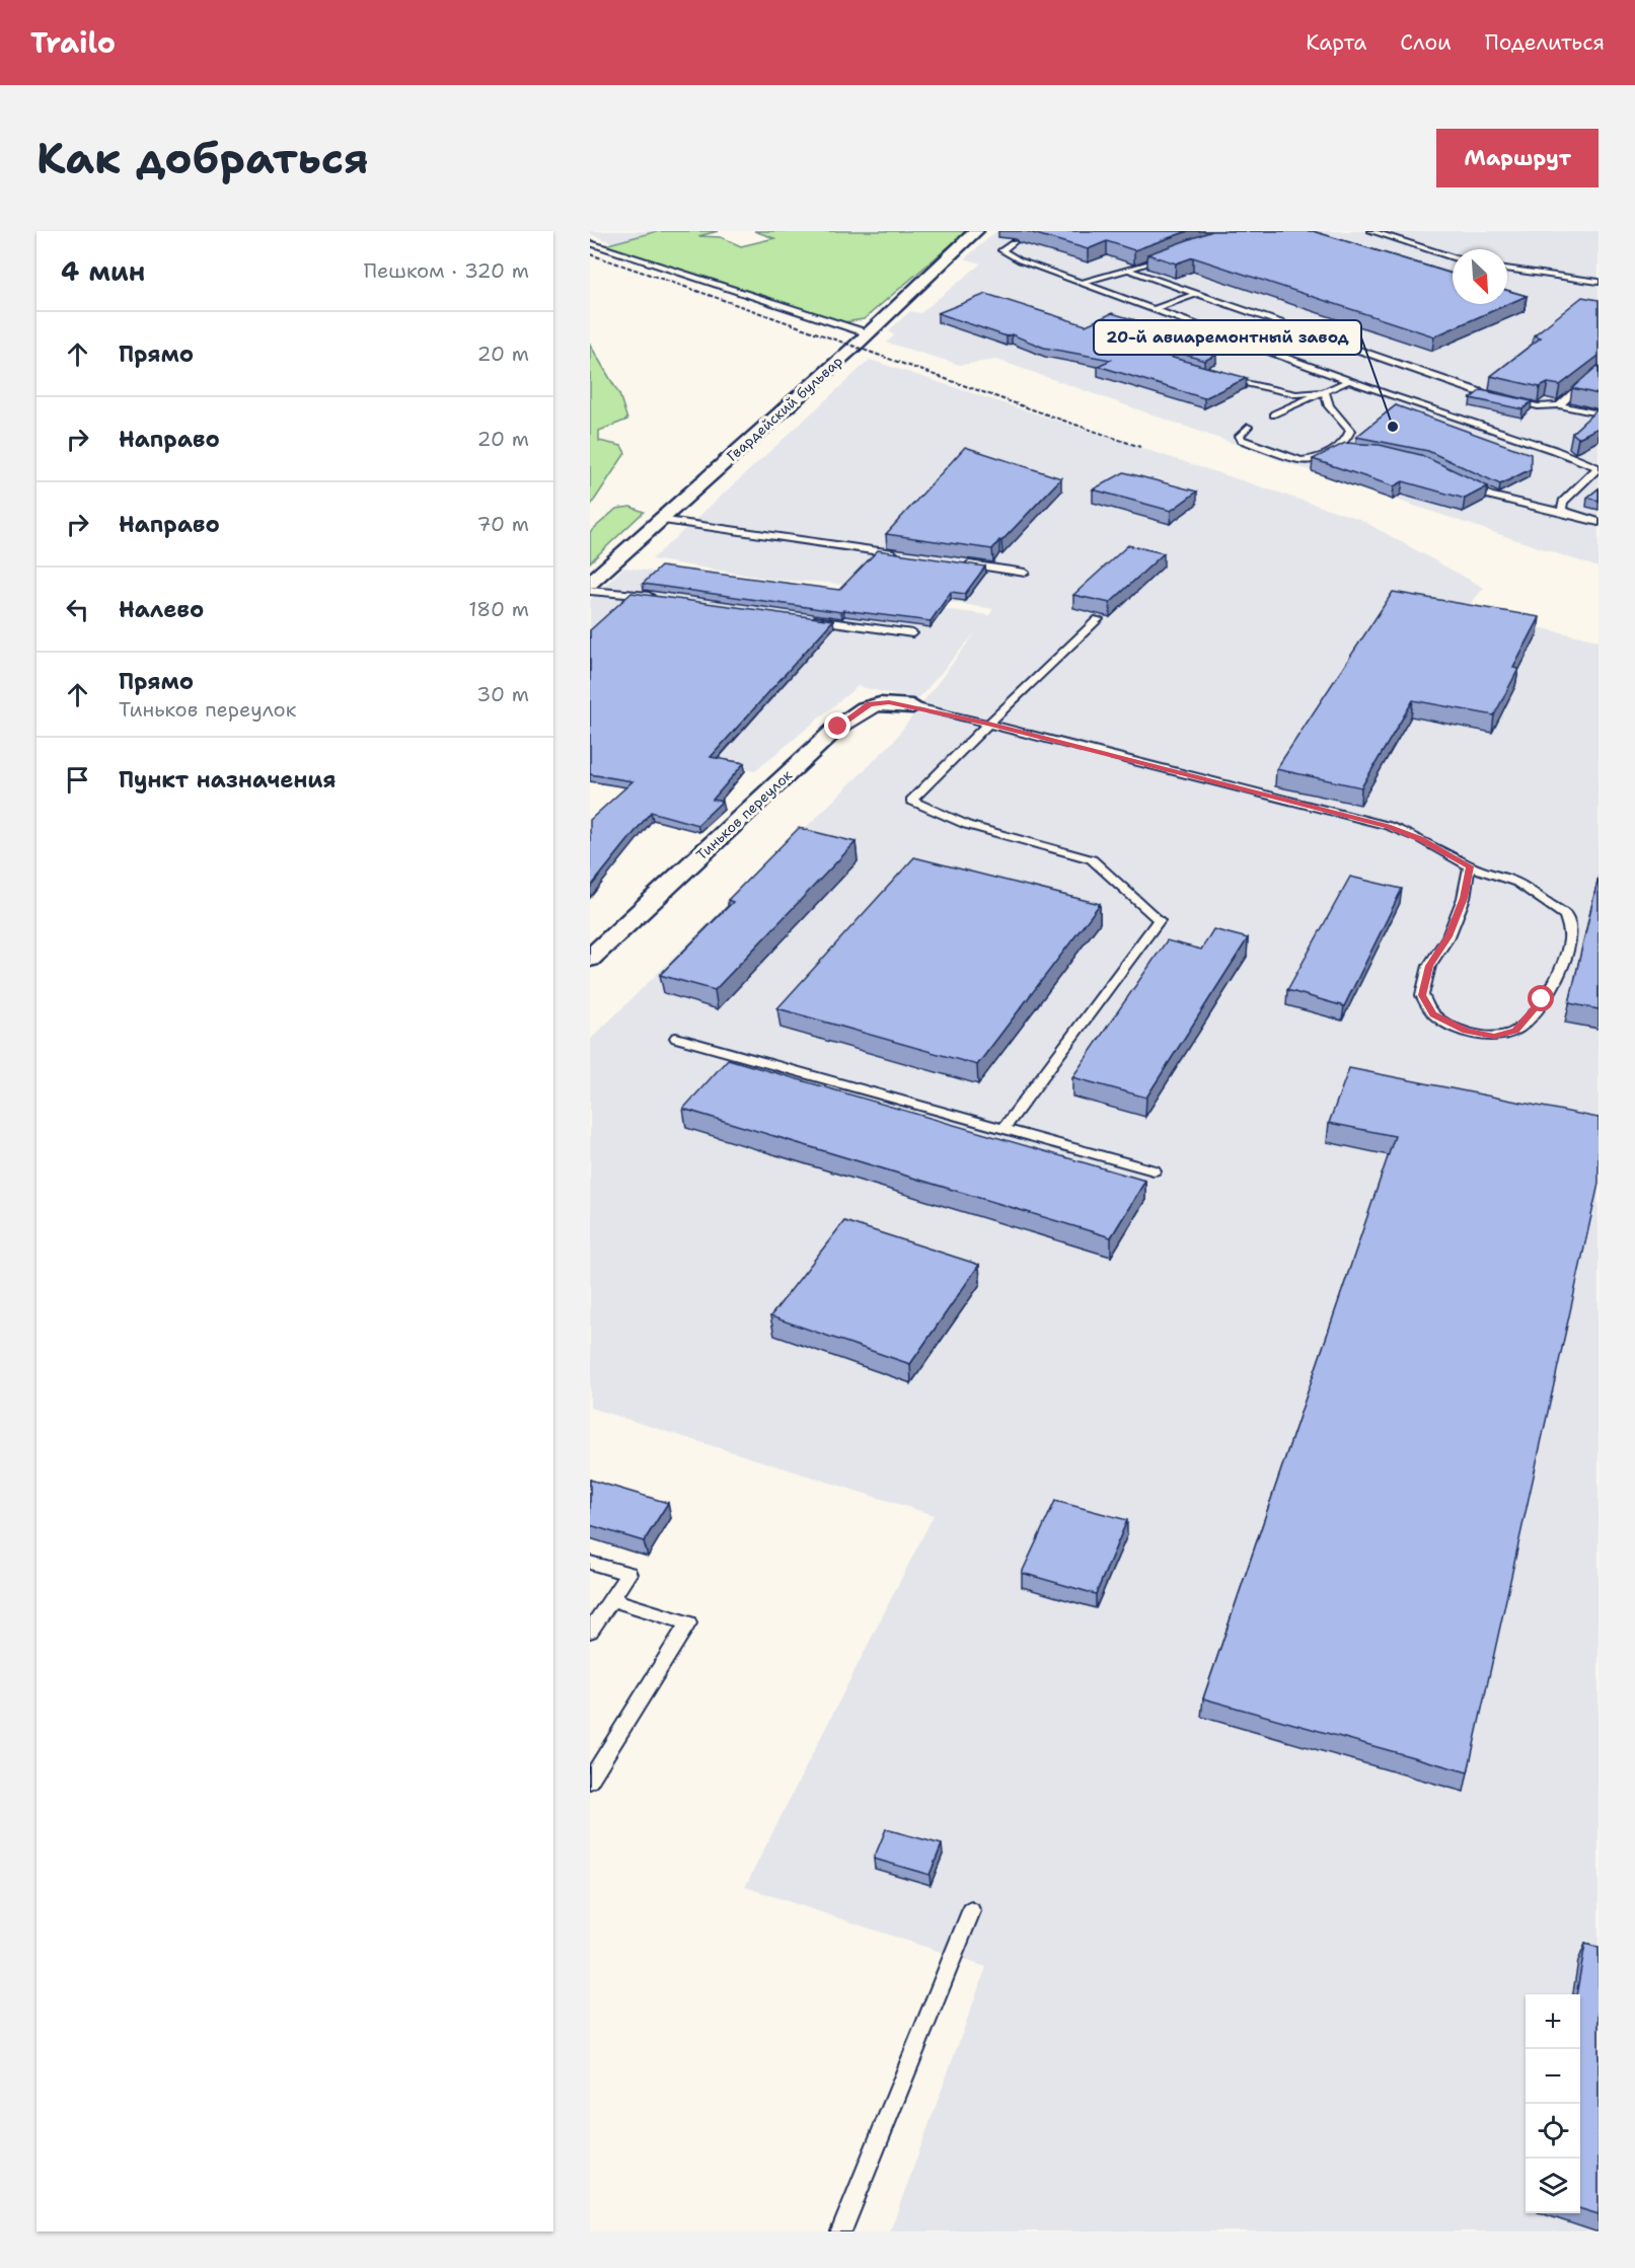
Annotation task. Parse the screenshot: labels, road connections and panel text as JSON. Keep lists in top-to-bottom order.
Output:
{
  "streets": {
    "street": ["Гвардейский бульвар", "Тиньков переулок"]
  },
  "places": ["20-й авиаремонтный завод"],
  "north": "bottom right",
  "page": {
    "header": "Trailo",
    "nav": ["Карта", "Слои", "Поделиться"],
    "buttons": "Маршрут",
    "title": "Как добраться",
    "heading": ["4 мин", "Пешком · 320 m"],
    "list": [
      ["Прямо", "20 m"],
      ["Направо", "20 m"],
      ["Направо", "70 m"],
      ["Налево", "180 m"],
      ["Прямо", "Тиньков переулок", "30 m"],
      "Пункт назначения"
    ],
    "map_buttons": ["+", "−"]
  }
}
